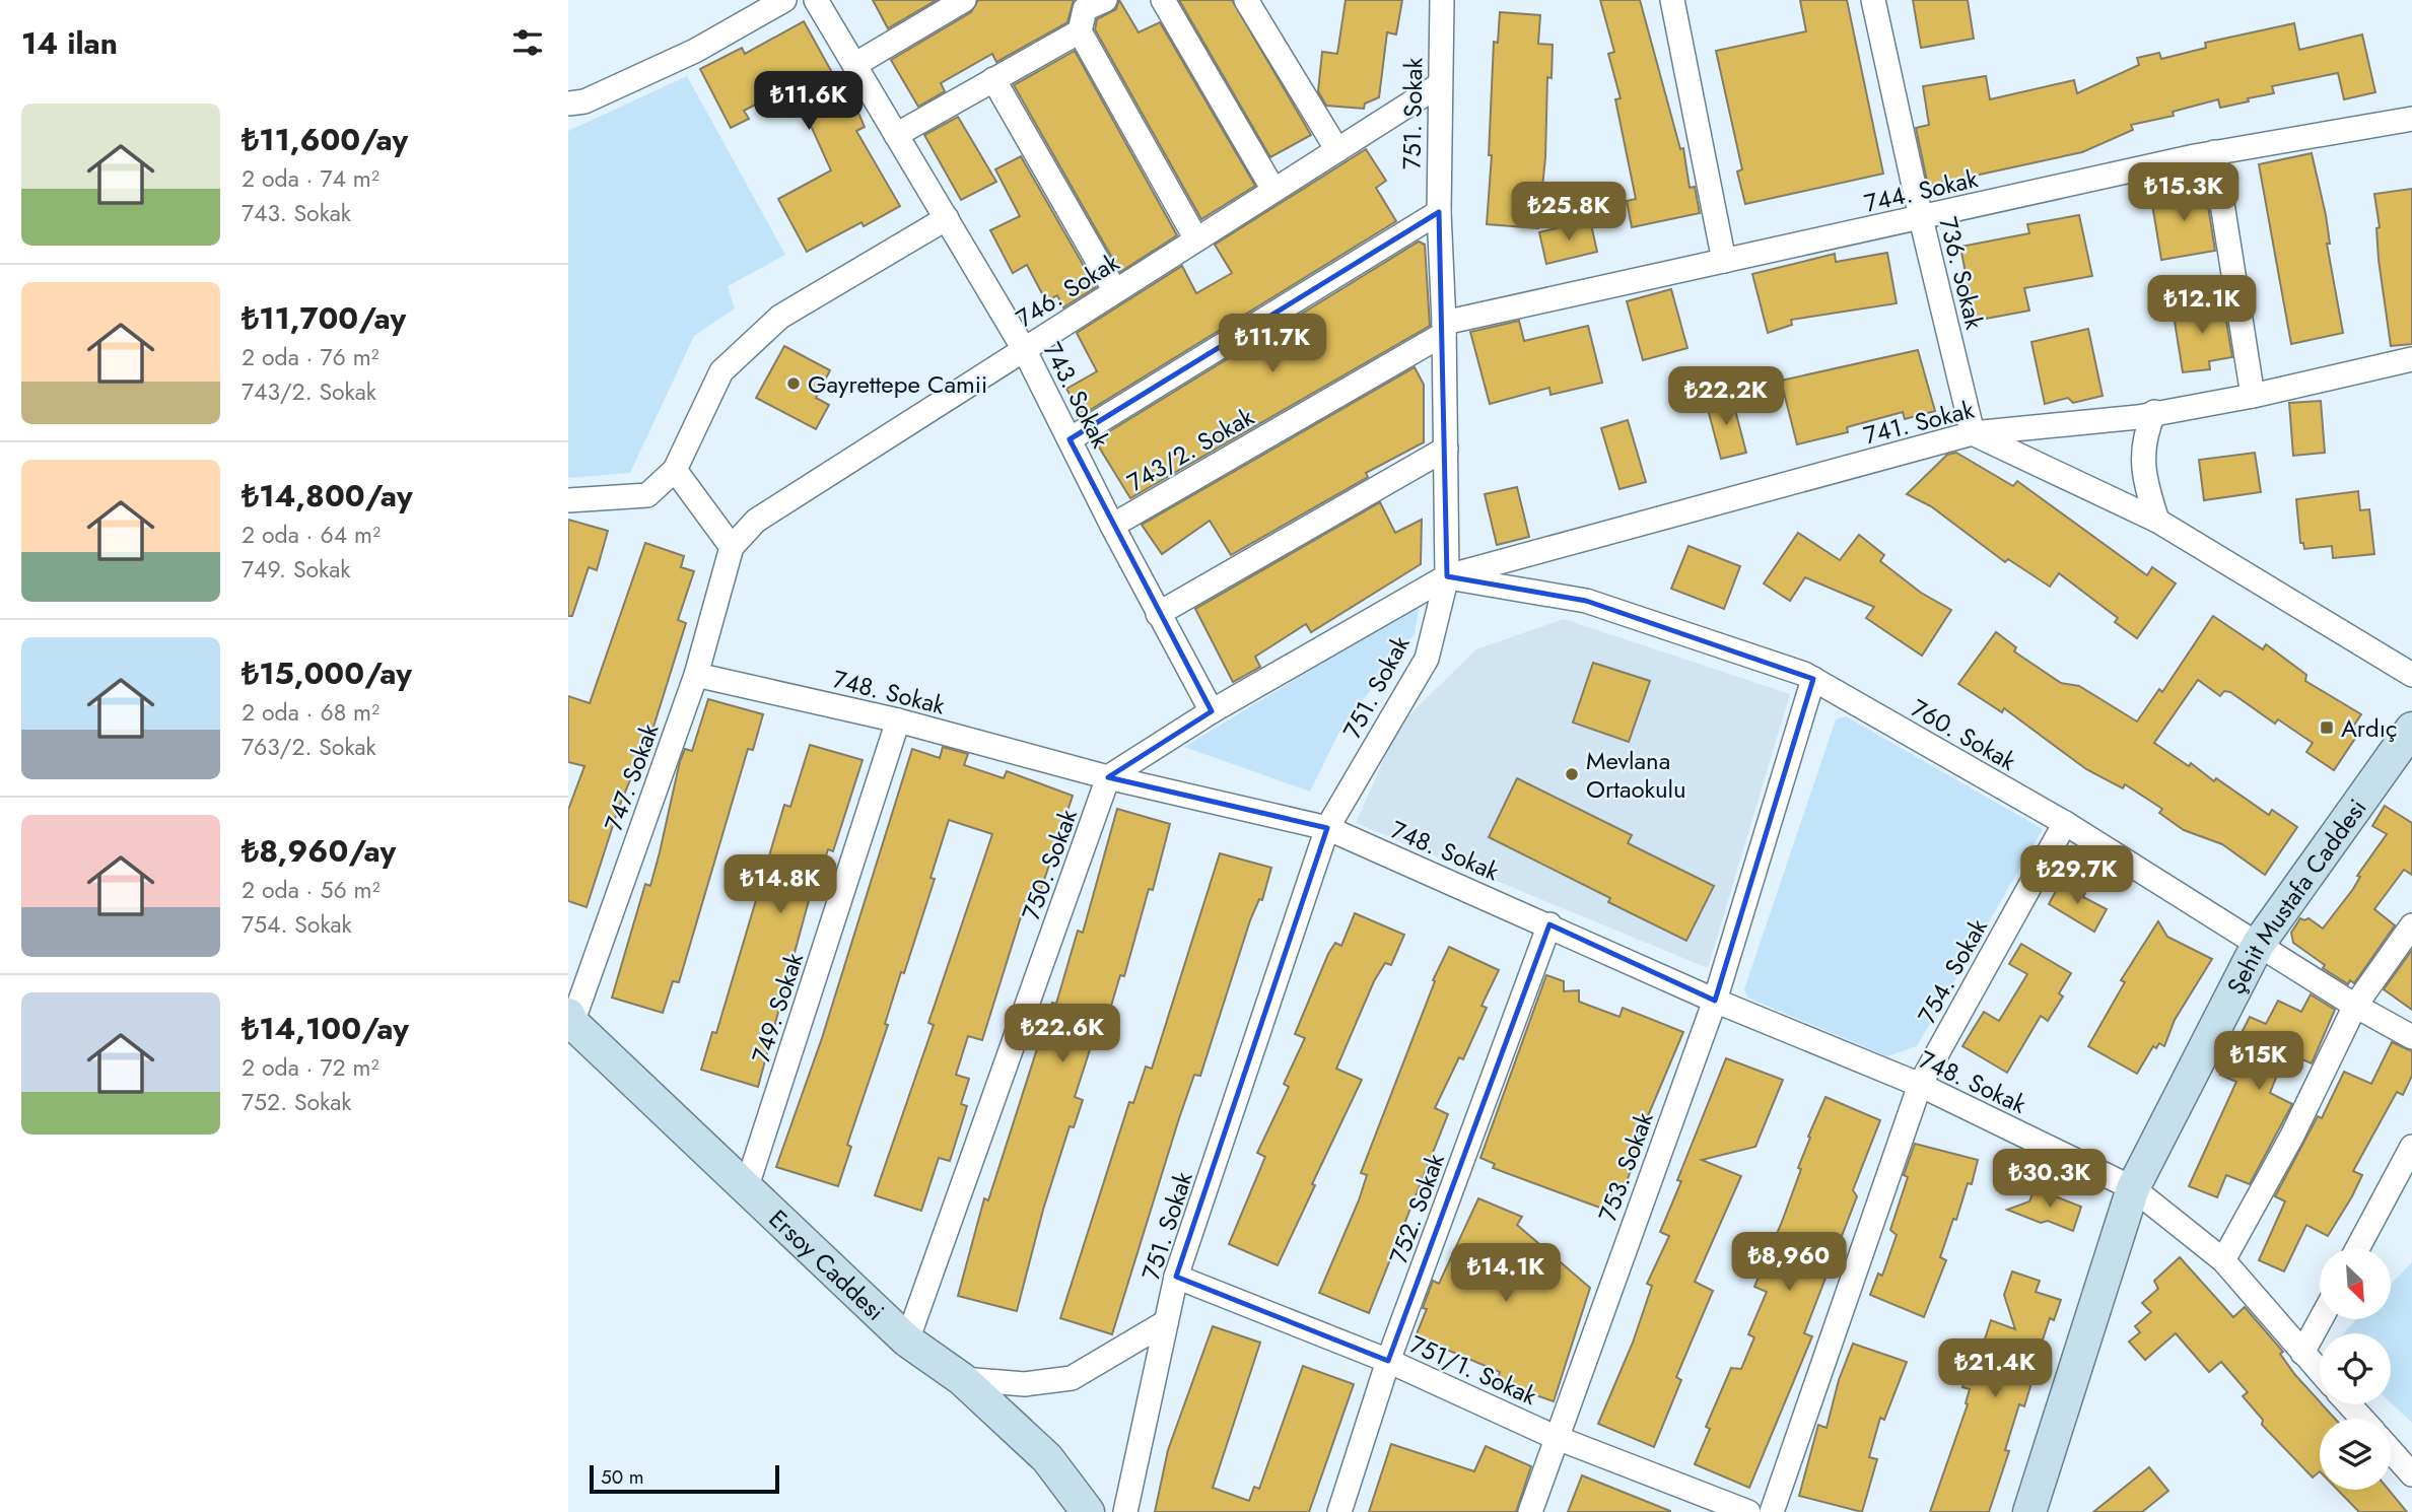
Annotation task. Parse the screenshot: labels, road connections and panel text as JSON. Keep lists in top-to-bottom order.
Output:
{
  "streets": {
    "street": [
      "751. Sokak",
      "744. Sokak",
      "736. Sokak",
      "746. Sokak",
      "743. Sokak",
      "741. Sokak",
      "743/2. Sokak",
      "748. Sokak",
      "760. Sokak",
      "747. Sokak",
      "750. Sokak",
      "Şehit Mustafa Caddesi",
      "754. Sokak",
      "749. Sokak",
      "753. Sokak",
      "752. Sokak",
      "Ersoy Caddesi",
      "751/1. Sokak"
    ]
  },
  "crossings": [
    ["751. Sokak", "744. Sokak"],
    ["751. Sokak", "746. Sokak"],
    ["751. Sokak", "741. Sokak"],
    ["751. Sokak", "743/2. Sokak"],
    ["751. Sokak", "748. Sokak"],
    ["751. Sokak", "760. Sokak"],
    ["751. Sokak", "751/1. Sokak"],
    ["744. Sokak", "736. Sokak"],
    ["744. Sokak", "743/2. Sokak"],
    ["736. Sokak", "741. Sokak"],
    ["746. Sokak", "743. Sokak"],
    ["746. Sokak", "747. Sokak"],
    ["743. Sokak", "743/2. Sokak"],
    ["741. Sokak", "760. Sokak"],
    ["748. Sokak", "747. Sokak"],
    ["748. Sokak", "750. Sokak"],
    ["748. Sokak", "Şehit Mustafa Caddesi"],
    ["748. Sokak", "754. Sokak"],
    ["748. Sokak", "749. Sokak"],
    ["748. Sokak", "753. Sokak"],
    ["748. Sokak", "752. Sokak"],
    ["760. Sokak", "Şehit Mustafa Caddesi"],
    ["760. Sokak", "754. Sokak"],
    ["760. Sokak", "753. Sokak"],
    ["747. Sokak", "Ersoy Caddesi"],
    ["750. Sokak", "Ersoy Caddesi"],
    ["749. Sokak", "Ersoy Caddesi"],
    ["753. Sokak", "751/1. Sokak"],
    ["752. Sokak", "751/1. Sokak"]
  ],
  "places": {
    "other": ["Gayrettepe Camii", "Mevlana Ortaokulu"],
    "transit": ["Ardıç"]
  },
  "scale_bar": "50 m",
  "north": "bottom right",
  "page": {
    "heading": "14 ilan",
    "price": [
      "₺11.6K",
      "₺15.3K",
      "₺25.8K",
      "₺12.1K",
      "₺11.7K",
      "₺22.2K",
      "₺29.7K",
      "₺14.8K",
      "₺22.6K",
      "₺15K",
      "₺30.3K",
      "₺8,960",
      "₺14.1K",
      "₺21.4K"
    ],
    "list": [
      {
        "name": "₺11,600/ay",
        "note": "2 oda · 74 m² · 743. Sokak"
      },
      {
        "name": "₺11,700/ay",
        "note": "2 oda · 76 m² · 743/2. Sokak"
      },
      {
        "name": "₺14,800/ay",
        "note": "2 oda · 64 m² · 749. Sokak"
      },
      {
        "name": "₺15,000/ay",
        "note": "2 oda · 68 m² · 763/2. Sokak"
      },
      {
        "name": "₺8,960/ay",
        "note": "2 oda · 56 m² · 754. Sokak"
      },
      {
        "name": "₺14,100/ay",
        "note": "2 oda · 72 m² · 752. Sokak"
      }
    ],
    "scale": "50 m"
  }
}
